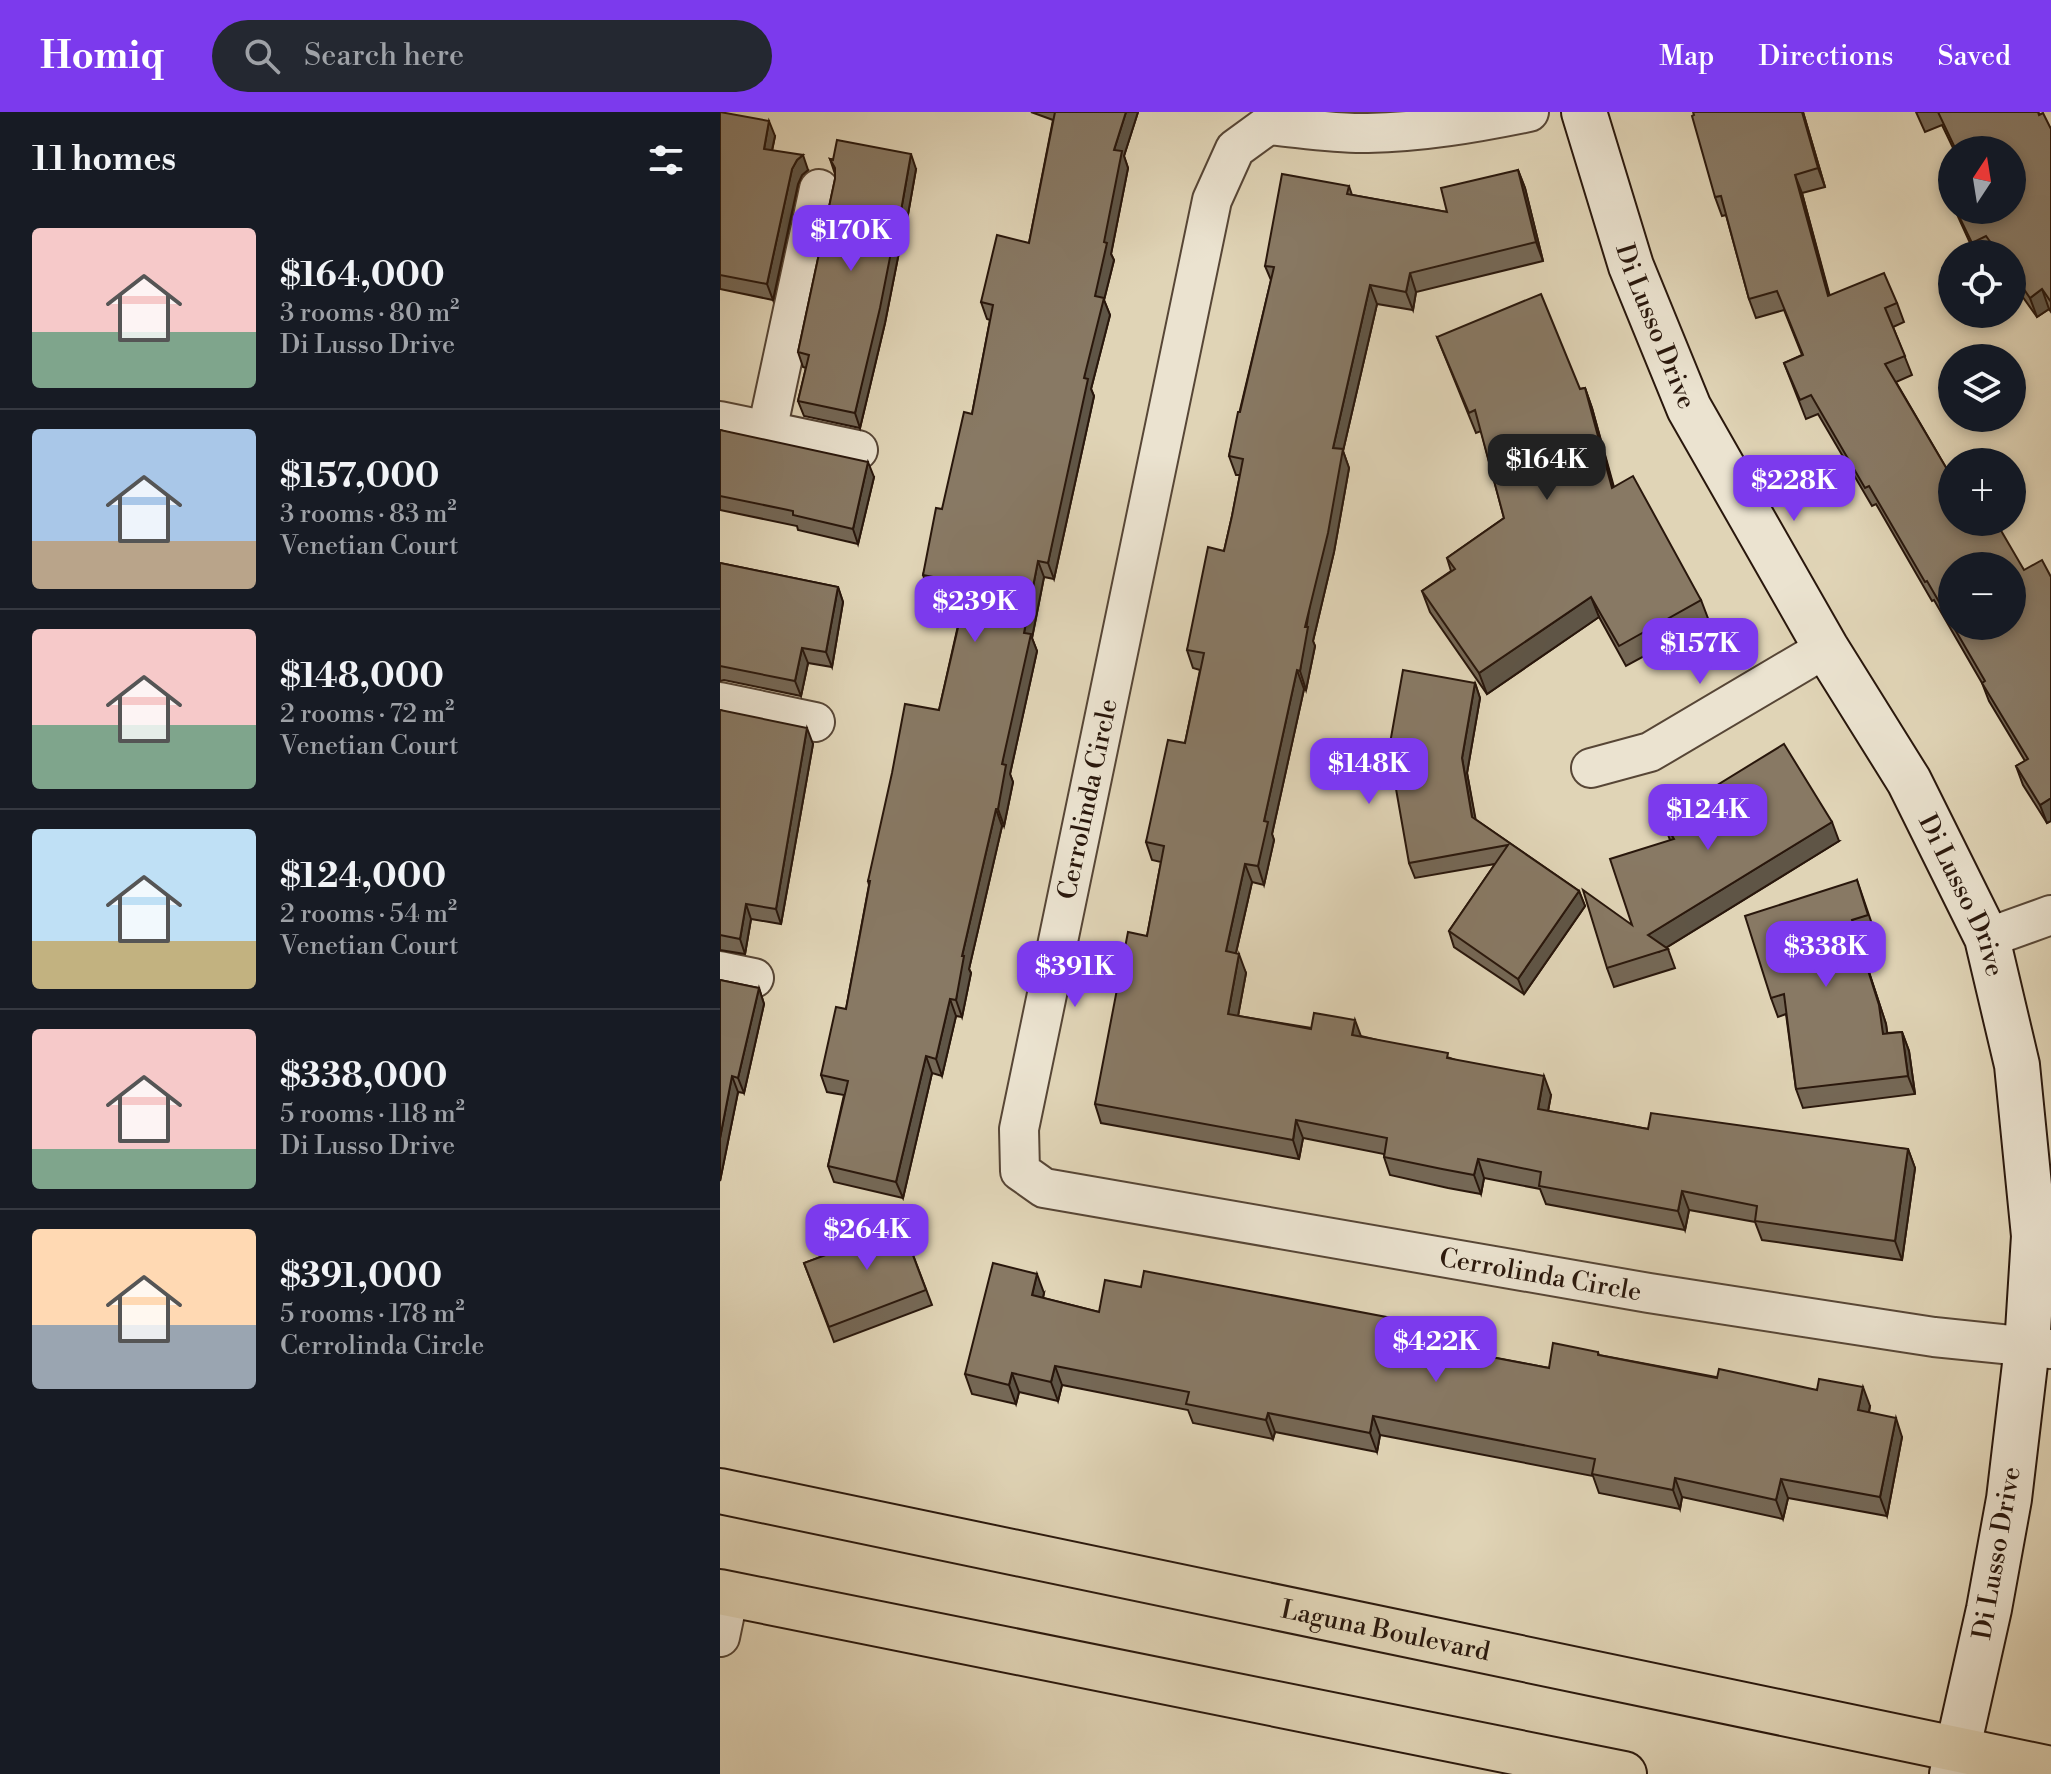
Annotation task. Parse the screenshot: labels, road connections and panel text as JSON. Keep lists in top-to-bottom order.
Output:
{
  "streets": {
    "main road": ["Laguna Boulevard"],
    "street": ["Di Lusso Drive", "Cerrolinda Circle"]
  },
  "crossings": [
    ["Di Lusso Drive", "Cerrolinda Circle"],
    ["Di Lusso Drive", "Laguna Boulevard"]
  ],
  "north": "top",
  "page": {
    "header": "Homiq",
    "search": "Search here",
    "nav": ["Map", "Directions", "Saved"],
    "heading": "11 homes",
    "map_buttons": ["+", "−"],
    "price": [
      "$170K",
      "$164K",
      "$228K",
      "$239K",
      "$157K",
      "$148K",
      "$124K",
      "$338K",
      "$391K",
      "$264K",
      "$422K"
    ],
    "list": [
      {
        "name": "$164,000",
        "note": "3 rooms · 80 m² · Di Lusso Drive"
      },
      {
        "name": "$157,000",
        "note": "3 rooms · 83 m² · Venetian Court"
      },
      {
        "name": "$148,000",
        "note": "2 rooms · 72 m² · Venetian Court"
      },
      {
        "name": "$124,000",
        "note": "2 rooms · 54 m² · Venetian Court"
      },
      {
        "name": "$338,000",
        "note": "5 rooms · 118 m² · Di Lusso Drive"
      },
      {
        "name": "$391,000",
        "note": "5 rooms · 178 m² · Cerrolinda Circle"
      }
    ]
  }
}
